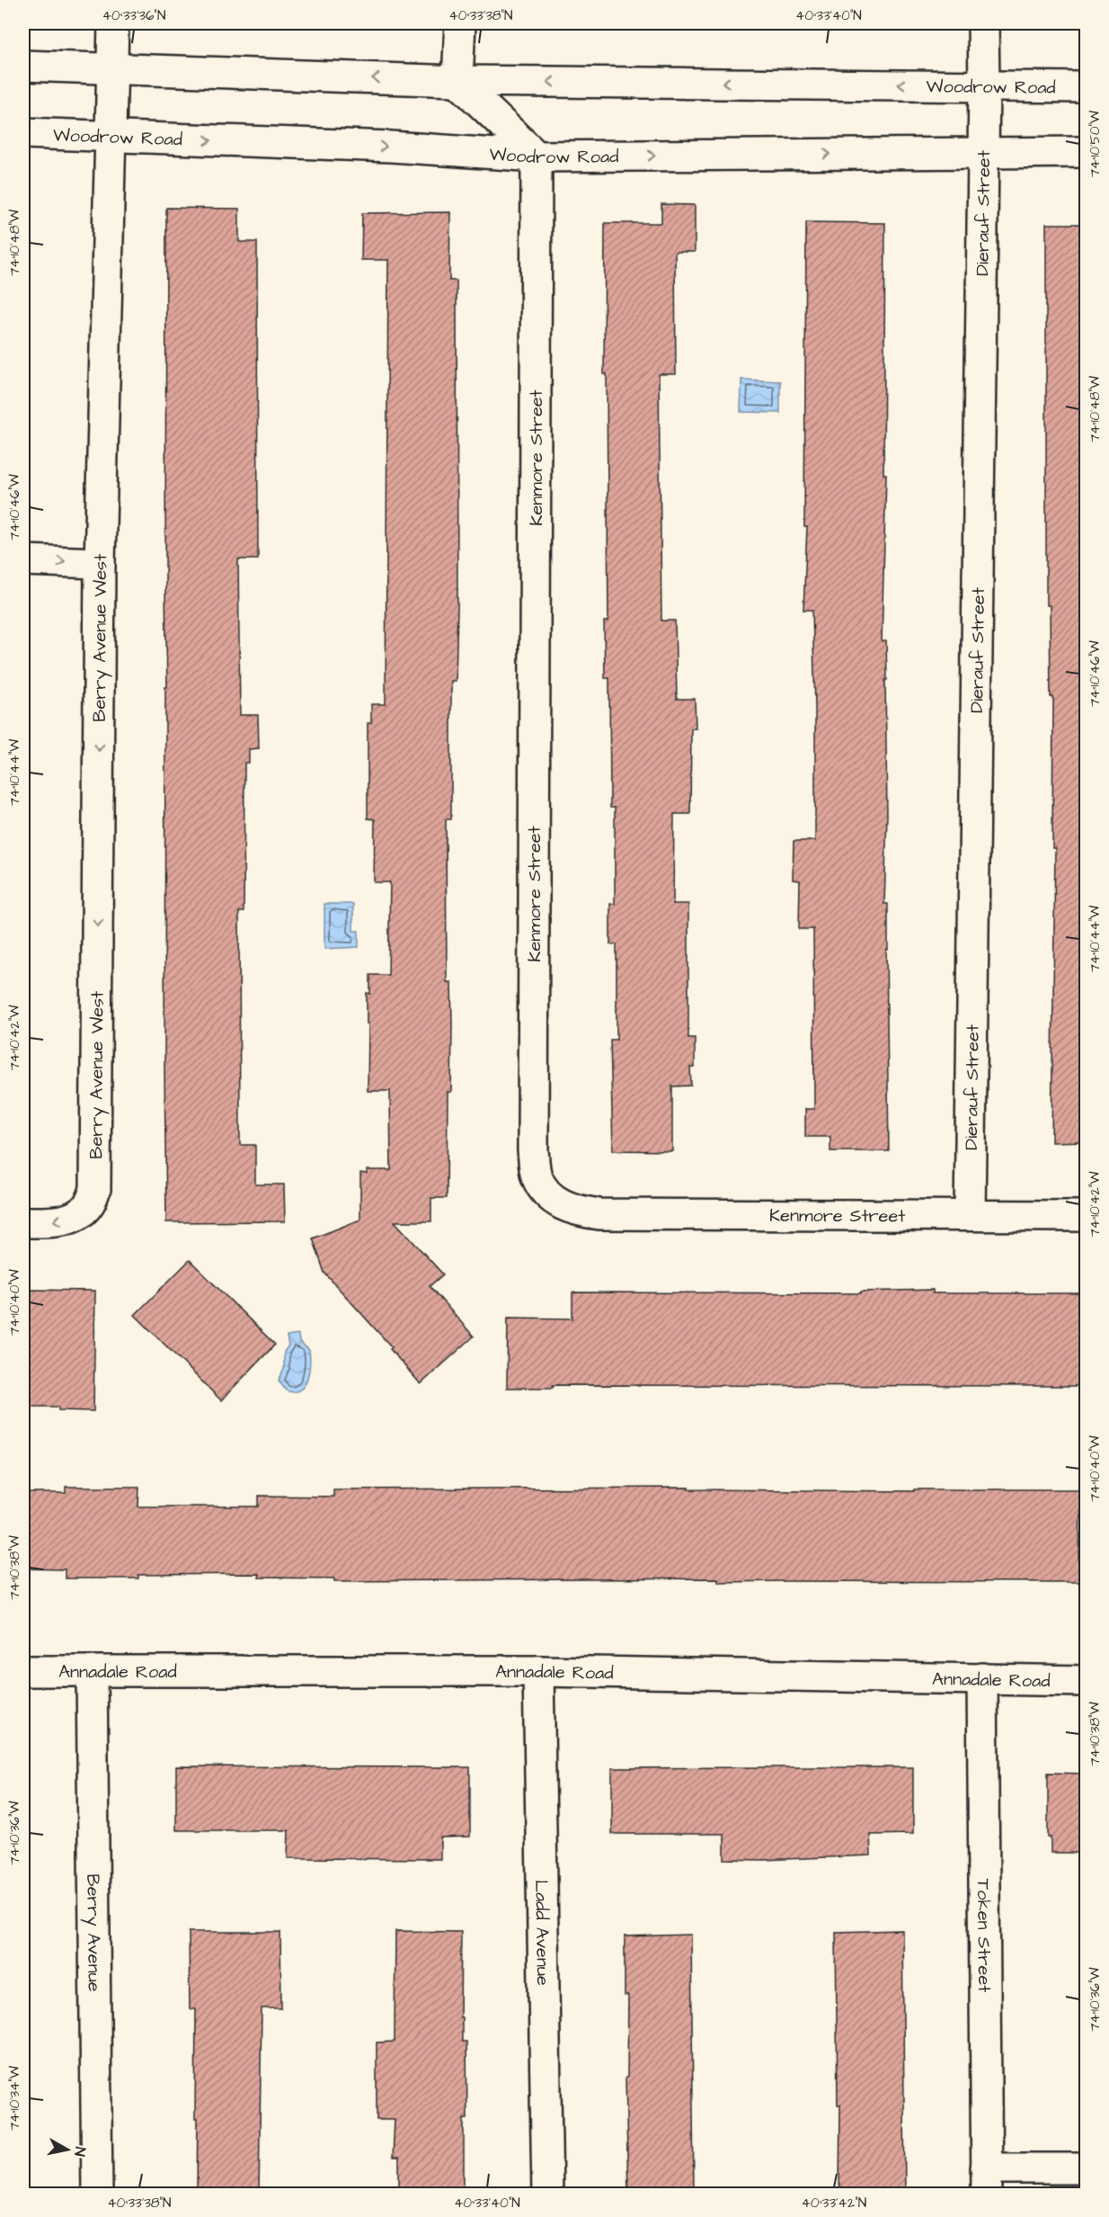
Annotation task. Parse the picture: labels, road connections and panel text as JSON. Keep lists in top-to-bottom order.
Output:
{
  "streets": {
    "street": [
      "Woodrow Road",
      "Dierauf Street",
      "Kenmore Street",
      "Berry Avenue West",
      "Annadale Road",
      "Berry Avenue",
      "Ladd Avenue",
      "Token Street"
    ]
  },
  "crossings": [
    ["Woodrow Road", "Dierauf Street"],
    ["Woodrow Road", "Kenmore Street"],
    ["Woodrow Road", "Berry Avenue West"],
    ["Dierauf Street", "Kenmore Street"],
    ["Annadale Road", "Berry Avenue"],
    ["Annadale Road", "Ladd Avenue"],
    ["Annadale Road", "Token Street"]
  ],
  "one_way": ["Berry Avenue West"],
  "north": "right",
  "coordinates": [
    "40°33'36\"N",
    "40°33'38\"N",
    "40°33'40\"N",
    "74°10'50\"W",
    "74°10'48\"W",
    "74°10'46\"W",
    "74°10'44\"W",
    "74°10'42\"W",
    "74°10'40\"W",
    "74°10'38\"W",
    "74°10'36\"W",
    "74°10'34\"W",
    "40°33'42\"N"
  ]
}
